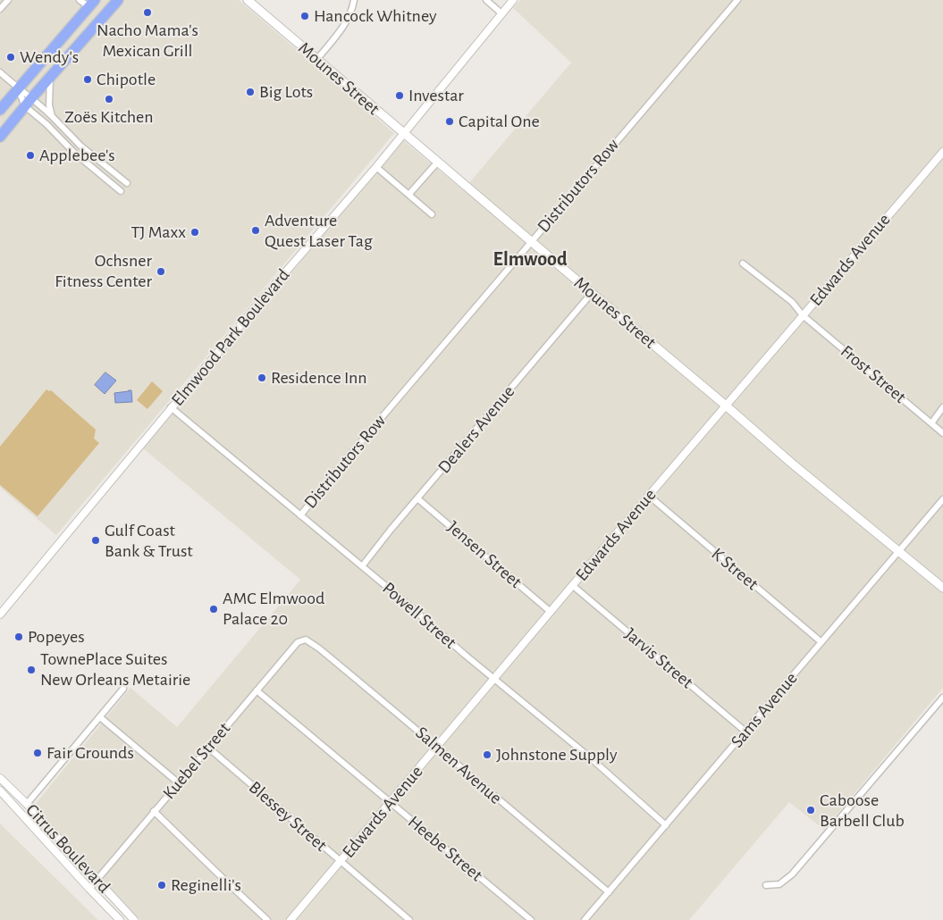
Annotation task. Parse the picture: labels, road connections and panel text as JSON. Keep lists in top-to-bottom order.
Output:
{
  "streets": {
    "main road": ["Mounes Street"],
    "street": [
      "Distributors Row",
      "Edwards Avenue",
      "Elmwood Park Boulevard",
      "Frost Street",
      "Dealers Avenue",
      "Jensen Street",
      "K Street",
      "Powell Street",
      "Jarvis Street",
      "Sams Avenue",
      "Kuebel Street",
      "Salmen Avenue",
      "Blessey Street",
      "Citrus Boulevard",
      "Heebe Street"
    ]
  },
  "crossings": [
    ["Mounes Street", "Distributors Row"],
    ["Mounes Street", "Edwards Avenue"],
    ["Mounes Street", "Elmwood Park Boulevard"],
    ["Mounes Street", "Dealers Avenue"],
    ["Mounes Street", "Sams Avenue"],
    ["Distributors Row", "Powell Street"],
    ["Edwards Avenue", "Frost Street"],
    ["Edwards Avenue", "Jensen Street"],
    ["Edwards Avenue", "K Street"],
    ["Edwards Avenue", "Powell Street"],
    ["Edwards Avenue", "Jarvis Street"],
    ["Edwards Avenue", "Salmen Avenue"],
    ["Edwards Avenue", "Blessey Street"],
    ["Edwards Avenue", "Heebe Street"],
    ["Elmwood Park Boulevard", "Powell Street"],
    ["Dealers Avenue", "Jensen Street"],
    ["Dealers Avenue", "Powell Street"],
    ["K Street", "Sams Avenue"],
    ["Powell Street", "Sams Avenue"],
    ["Jarvis Street", "Sams Avenue"],
    ["Sams Avenue", "Salmen Avenue"],
    ["Kuebel Street", "Salmen Avenue"],
    ["Kuebel Street", "Blessey Street"],
    ["Kuebel Street", "Citrus Boulevard"],
    ["Kuebel Street", "Heebe Street"]
  ],
  "districts": ["Elmwood"],
  "places": [
    "Nacho Mama's Mexican Grill",
    "Hancock Whitney",
    "Wendy's",
    "Chipotle",
    "Big Lots",
    "Investar",
    "Zoës Kitchen",
    "Capital One",
    "Applebee's",
    "Adventure Quest Laser Tag",
    "TJ Maxx",
    "Ochsner Fitness Center",
    "Residence Inn",
    "Gulf Coast Bank & Trust",
    "AMC Elmwood Palace 20",
    "Popeyes",
    "TownePlace Suites New Orleans Metairie",
    "Fair Grounds",
    "Johnstone Supply",
    "Caboose Barbell Club",
    "Reginelli's"
  ]
}
